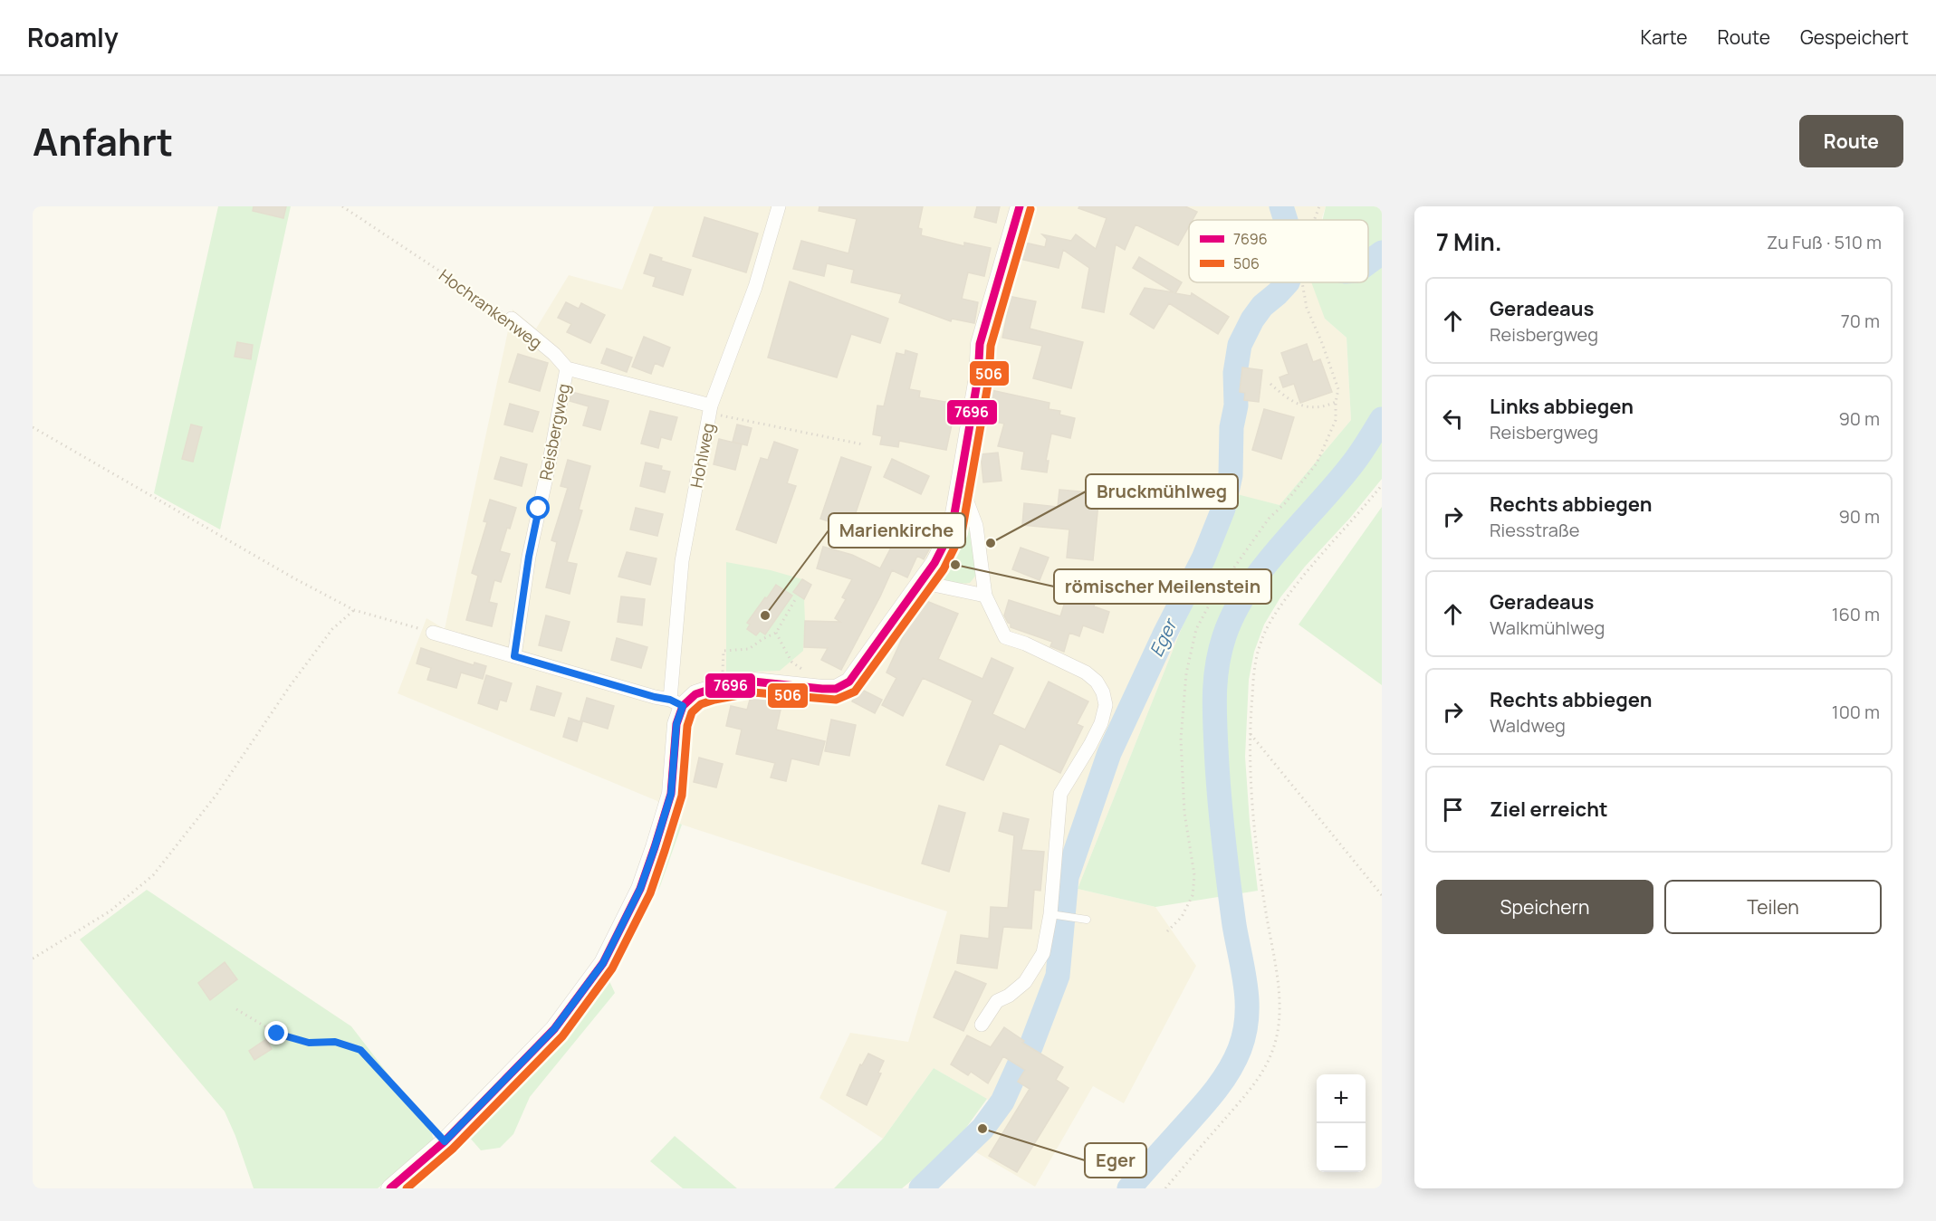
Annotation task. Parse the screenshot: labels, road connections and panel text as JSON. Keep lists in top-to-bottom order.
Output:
{
  "streets": {
    "street": ["Hochrankenweg", "Reisbergweg", "Hohlweg"]
  },
  "crossings": [
    ["Hochrankenweg", "Reisbergweg"],
    ["Hochrankenweg", "Hohlweg"]
  ],
  "water": ["Eger"],
  "places": [
    "Bruckmühlweg",
    "römischer Meilenstein",
    "Marienkirche",
    "Eger"
  ],
  "lines": ["transit line 7696", "transit line 506"],
  "legend": ["7696", "506"],
  "page": {
    "header": "Roamly",
    "nav": ["Karte", "Route", "Gespeichert"],
    "title": "Anfahrt",
    "buttons": [
      "Route",
      ["Speichern", "Teilen"]
    ],
    "heading": ["7 Min.", "Zu Fuß · 510 m"],
    "list": [
      ["Geradeaus", "Reisbergweg", "70 m"],
      ["Links abbiegen", "Reisbergweg", "90 m"],
      ["Rechts abbiegen", "Riesstraße", "90 m"],
      ["Geradeaus", "Walkmühlweg", "160 m"],
      ["Rechts abbiegen", "Waldweg", "100 m"],
      "Ziel erreicht"
    ],
    "map_buttons": ["+", "−"]
  }
}
